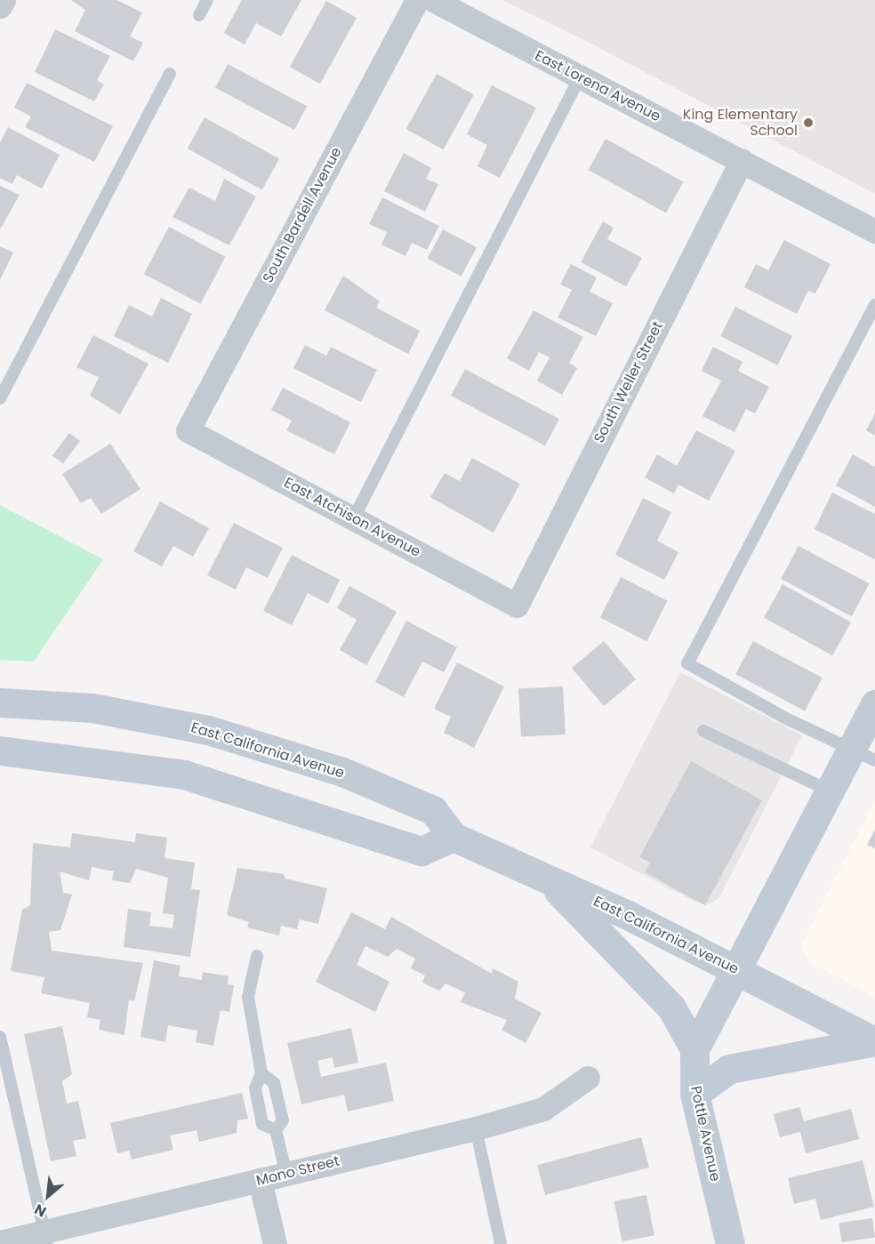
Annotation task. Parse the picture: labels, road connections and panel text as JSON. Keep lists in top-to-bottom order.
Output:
{
  "streets": {
    "main road": ["East California Avenue", "Pottle Avenue"],
    "street": [
      "East Lorena Avenue",
      "South Bardell Avenue",
      "South Weller Street",
      "East Atchison Avenue",
      "Mono Street"
    ]
  },
  "crossings": [
    ["East Lorena Avenue", "South Weller Street"],
    ["South Bardell Avenue", "East Atchison Avenue"],
    ["South Weller Street", "East Atchison Avenue"],
    ["East California Avenue", "Pottle Avenue"]
  ],
  "places": ["King Elementary School"],
  "north": "bottom left"
}
